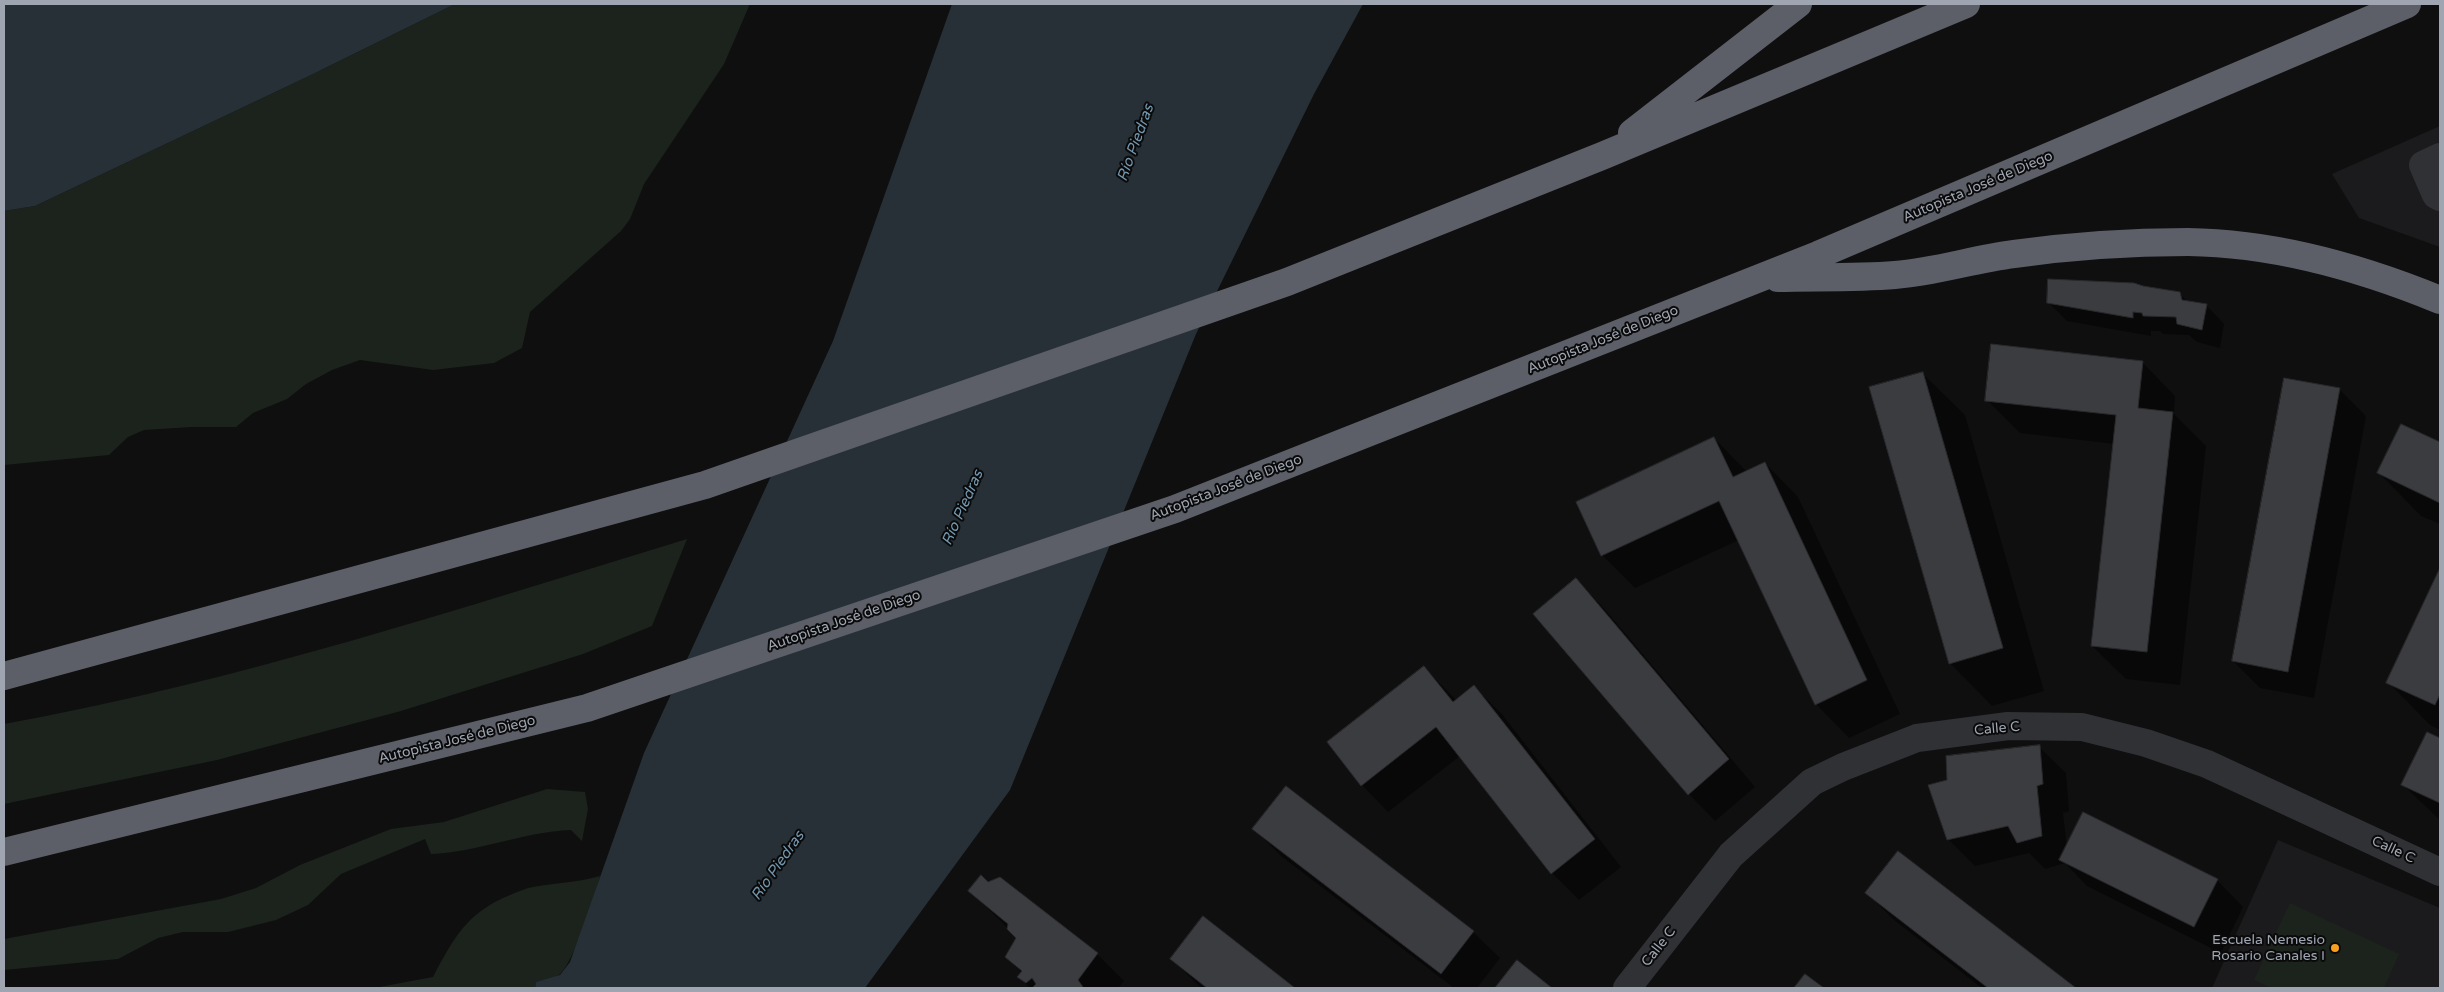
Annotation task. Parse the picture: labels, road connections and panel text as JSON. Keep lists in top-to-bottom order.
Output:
{
  "streets": {
    "highway": ["Autopista José de Diego"],
    "street": ["Calle C"]
  },
  "water": ["Río Piedras"],
  "places": ["Escuela Nemesio Rosario Canales I"]
}
